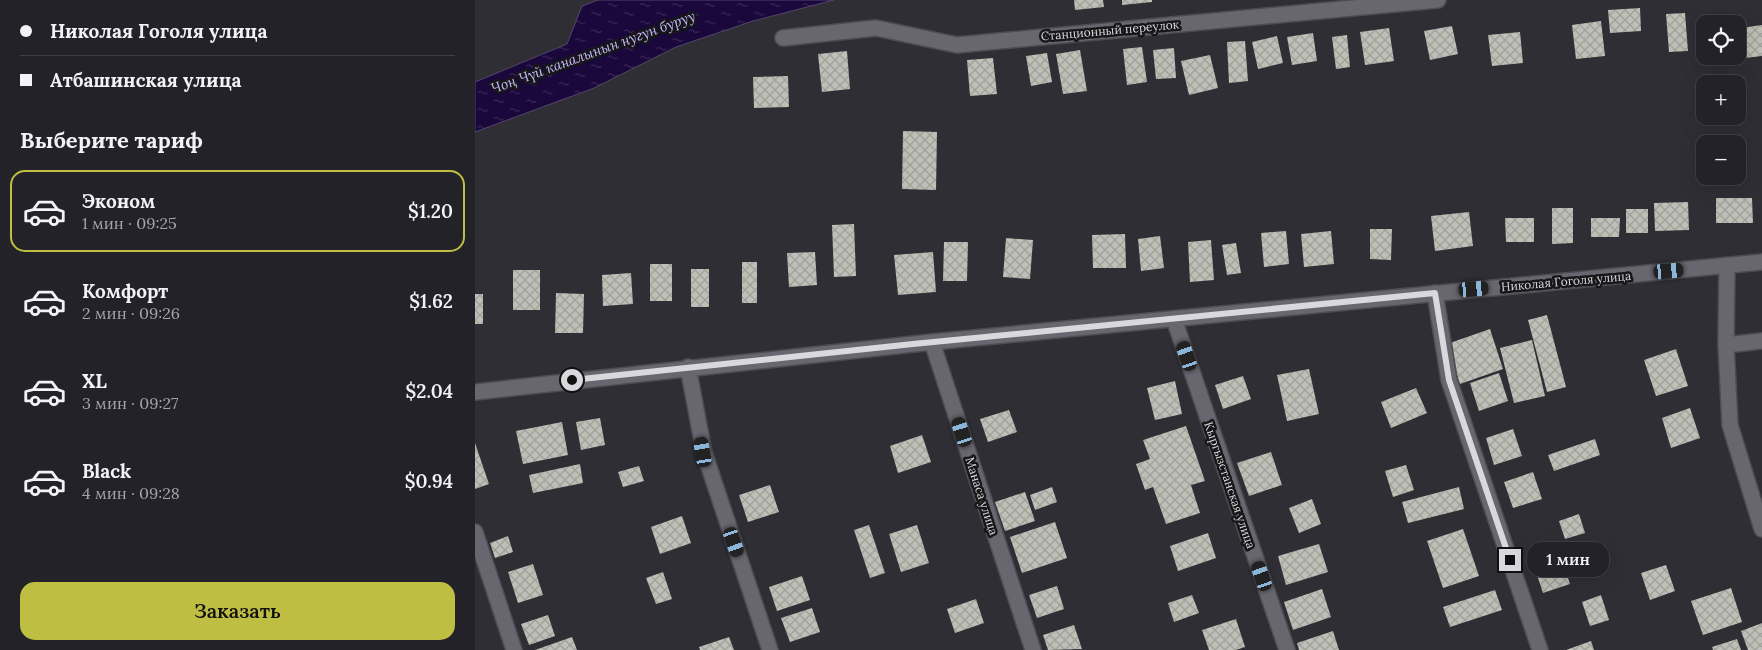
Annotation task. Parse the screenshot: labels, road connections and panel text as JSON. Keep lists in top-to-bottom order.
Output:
{
  "streets": {
    "street": [
      "Станционный переулок",
      "Николая Гоголя улица",
      "Кыргызстанская улица",
      "Манаса улица"
    ]
  },
  "crossings": [
    ["Николая Гоголя улица", "Кыргызстанская улица"],
    ["Николая Гоголя улица", "Манаса улица"]
  ],
  "water": ["Чоң Чүй каналынын нугун буруу"],
  "page": {
    "banner": ["Николая Гоголя улица", "Атбашинская улица"],
    "map_buttons": ["+", "−"],
    "heading": "Выберите тариф",
    "list": [
      {
        "name": "Эконом",
        "note": "1 мин · 09:25",
        "value": "$1.20"
      },
      {
        "name": "Комфорт",
        "note": "2 мин · 09:26",
        "value": "$1.62"
      },
      {
        "name": "XL",
        "note": "3 мин · 09:27",
        "value": "$2.04"
      },
      {
        "name": "Black",
        "note": "4 мин · 09:28",
        "value": "$0.94"
      }
    ],
    "bubble": "1 мин",
    "buttons": "Заказать"
  }
}
